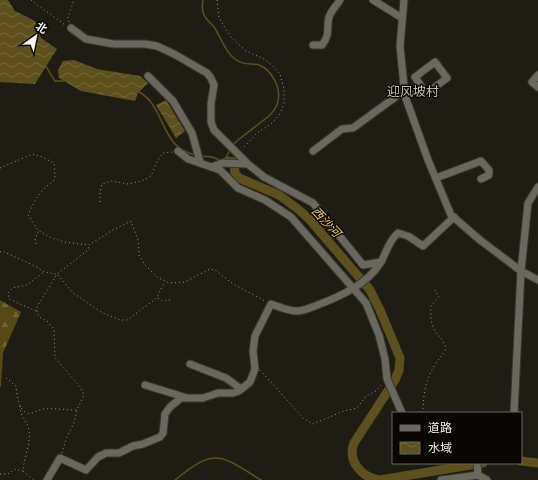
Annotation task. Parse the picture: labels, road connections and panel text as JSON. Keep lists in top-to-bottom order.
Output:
{
  "districts": ["迎风坡村"],
  "water": ["西沙河"],
  "legend": ["道路", "水域"],
  "north": "top right"
}
